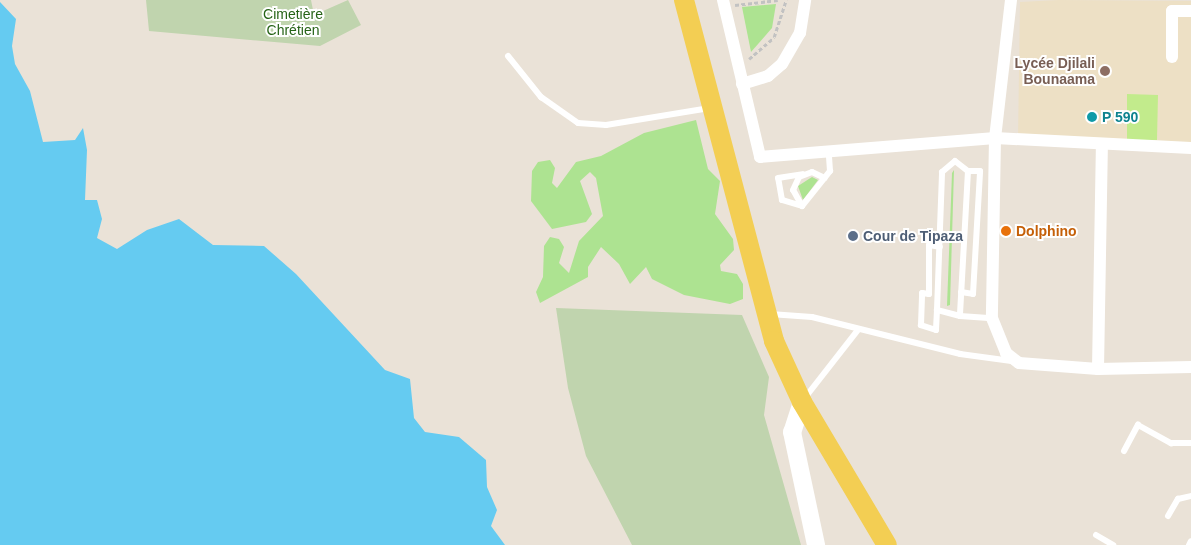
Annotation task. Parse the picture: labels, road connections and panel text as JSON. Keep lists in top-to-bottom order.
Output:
{
  "parks": ["Cimetière Chrétien"],
  "places": [
    "Lycée Djilali Bounaama",
    "P 590",
    "Dolphino",
    "Cour de Tipaza"
  ]
}
